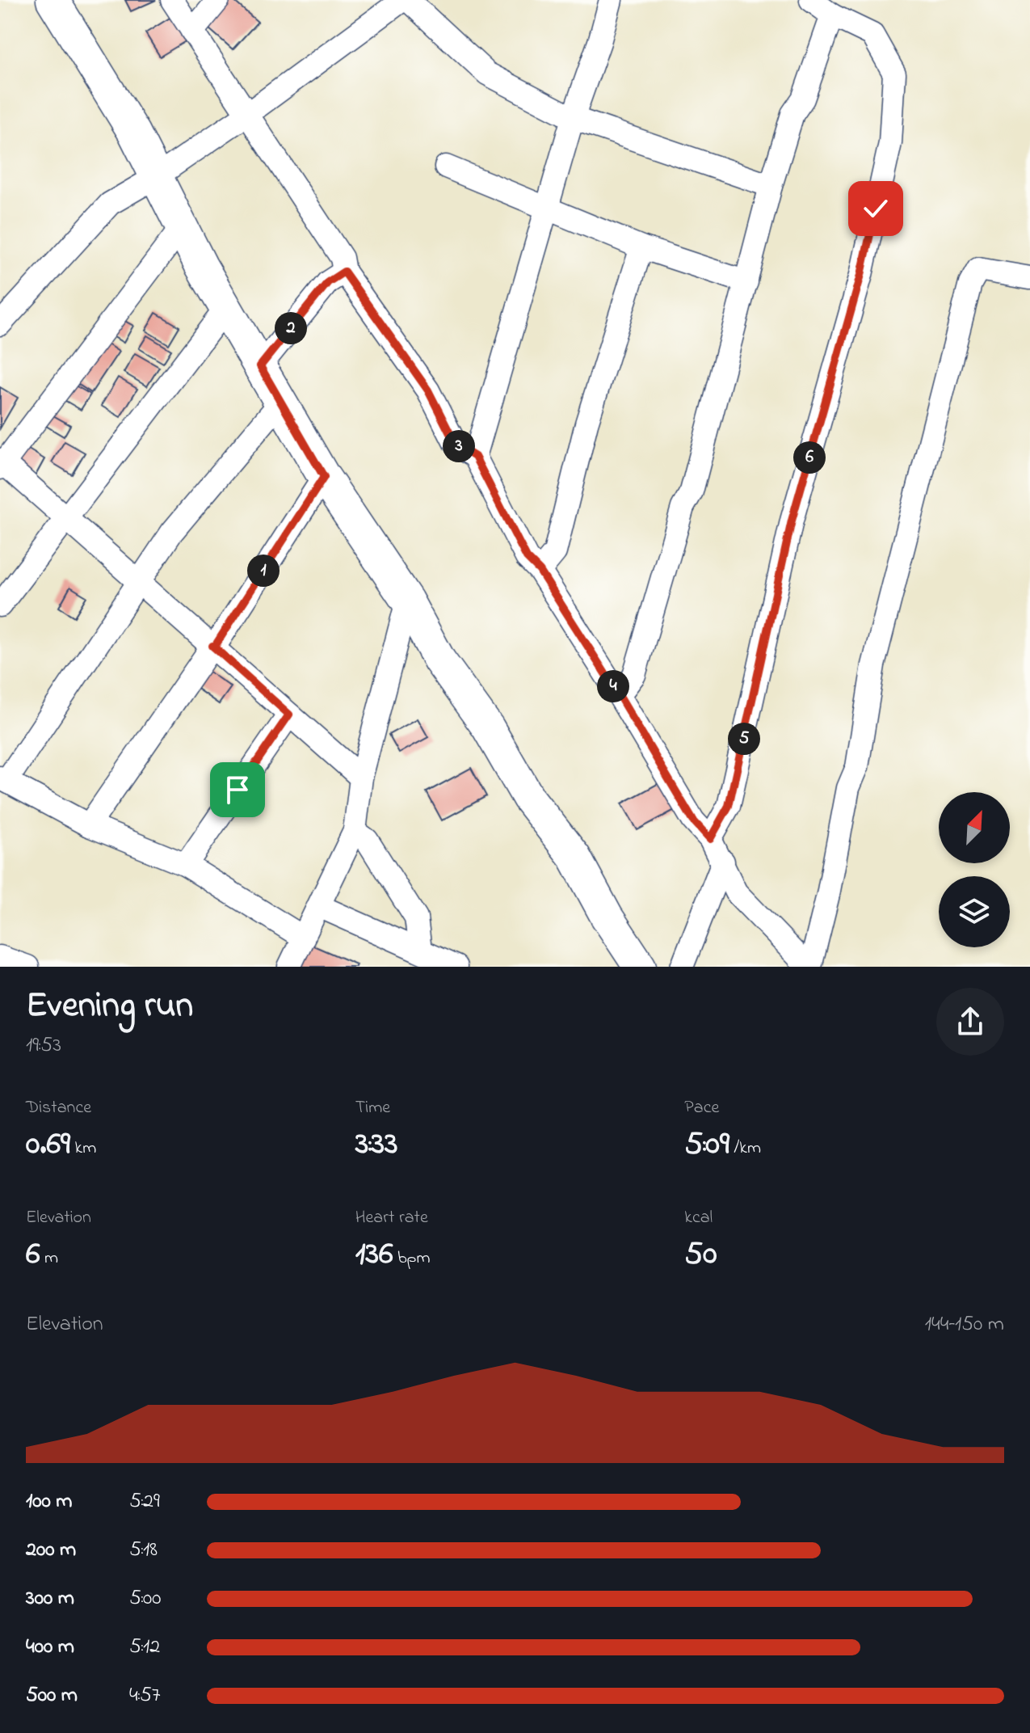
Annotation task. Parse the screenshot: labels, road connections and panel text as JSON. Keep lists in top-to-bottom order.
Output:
{
  "north": "top right",
  "page": {
    "pins": [
      "2",
      "3",
      "6",
      "1",
      "4",
      "5"
    ],
    "heading": ["Evening run", "19:53"],
    "stats": [
      ["Distance", "0.69 km"],
      ["Time", "3:33"],
      ["Pace", "5:09 /km"],
      ["Elevation", "6 m"],
      ["Heart rate", "136 bpm"],
      ["kcal", "50"]
    ],
    "chart": ["Elevation", "144–150 m"],
    "list": [
      {
        "name": "100 m",
        "note": "5:29"
      },
      {
        "name": "200 m",
        "note": "5:18"
      },
      {
        "name": "300 m",
        "note": "5:00"
      },
      {
        "name": "400 m",
        "note": "5:12"
      },
      {
        "name": "500 m",
        "note": "4:57"
      }
    ]
  }
}
